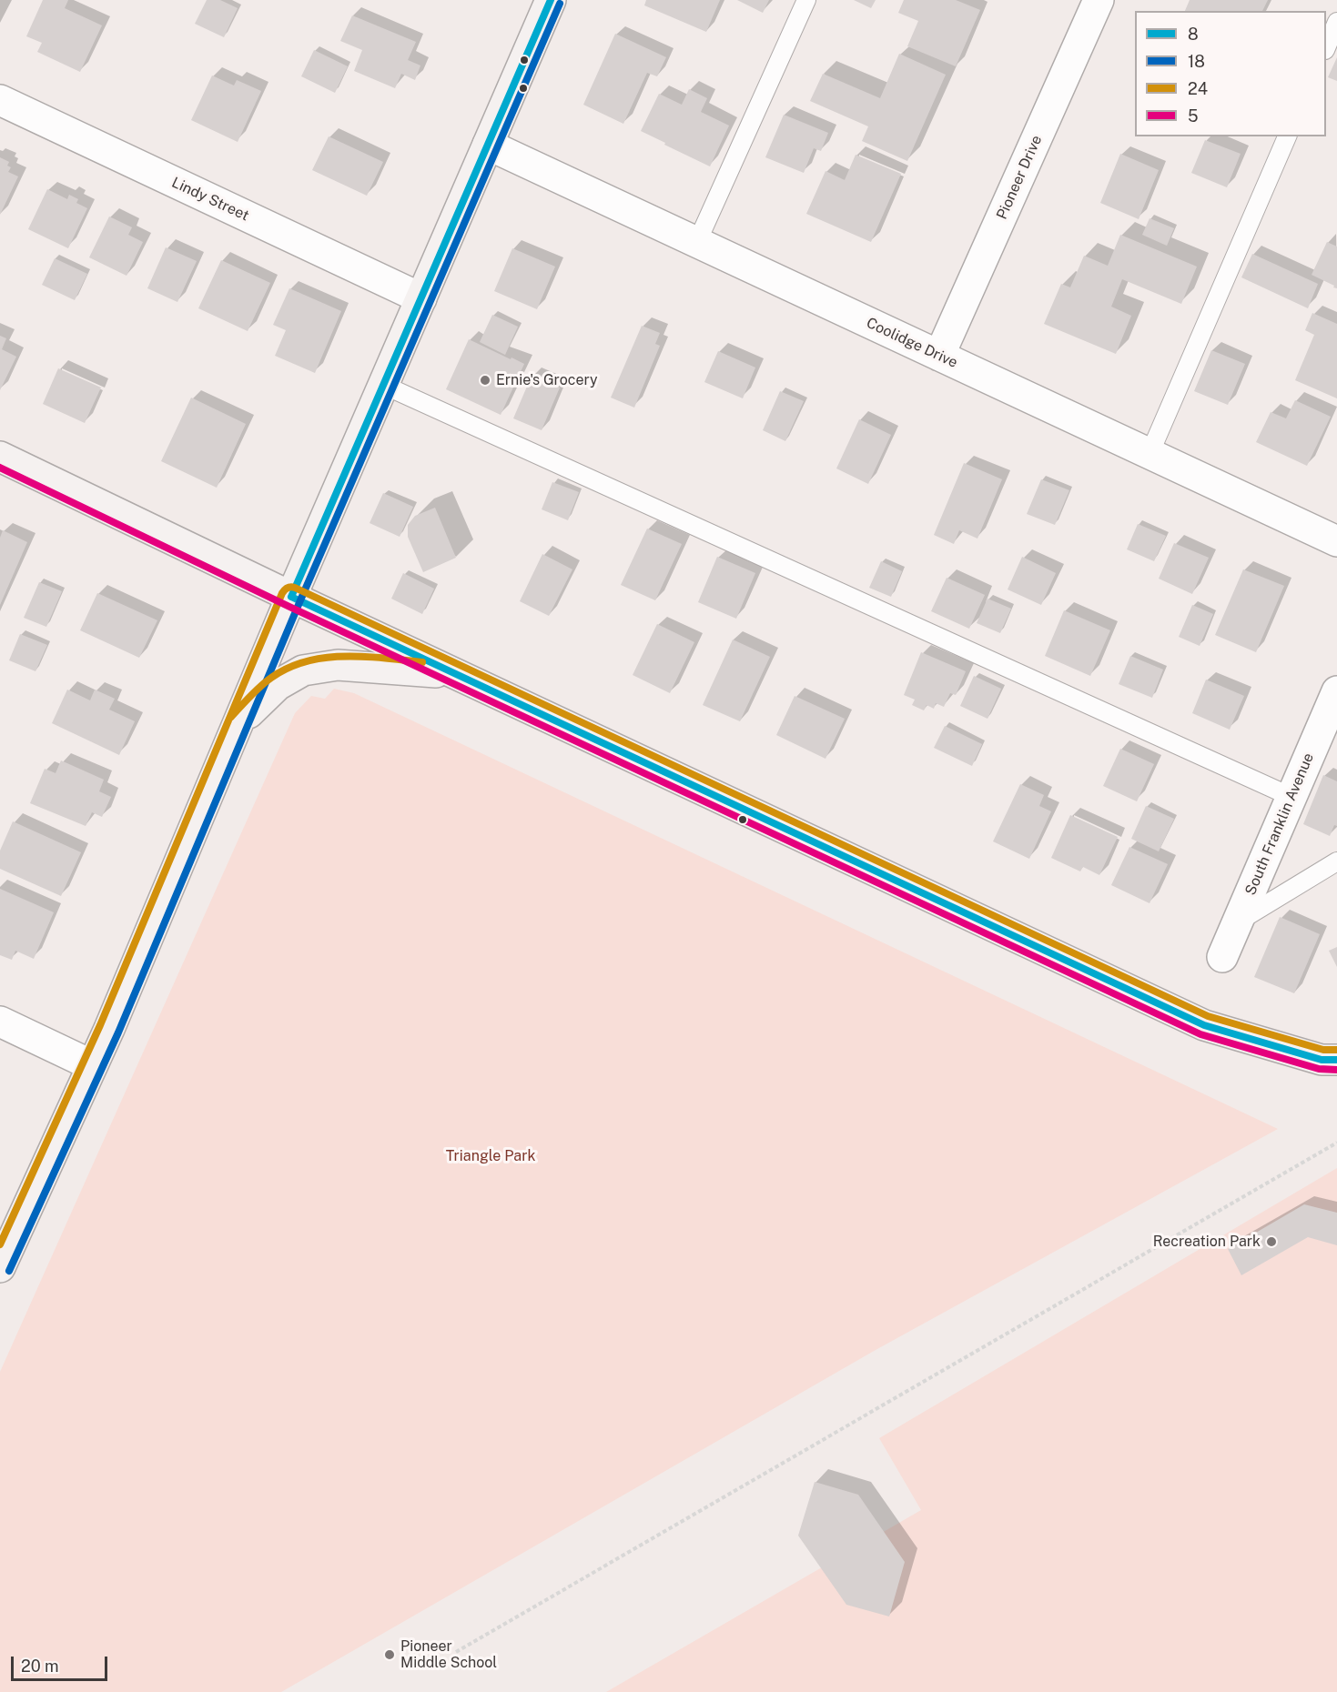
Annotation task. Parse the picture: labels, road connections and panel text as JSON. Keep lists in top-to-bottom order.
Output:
{
  "streets": {
    "street": [
      "Pioneer Drive",
      "Lindy Street",
      "Coolidge Drive",
      "South Franklin Avenue"
    ]
  },
  "crossings": [
    ["Pioneer Drive", "Coolidge Drive"]
  ],
  "parks": ["Triangle Park"],
  "places": ["Ernie's Grocery", "Recreation Park", "Pioneer Middle School"],
  "lines": [
    "transit line 8",
    "transit line 18",
    "transit line 5",
    "transit line 24"
  ],
  "legend": [
    "8",
    "18",
    "24",
    "5"
  ],
  "scale_bar": "20 m"
}
